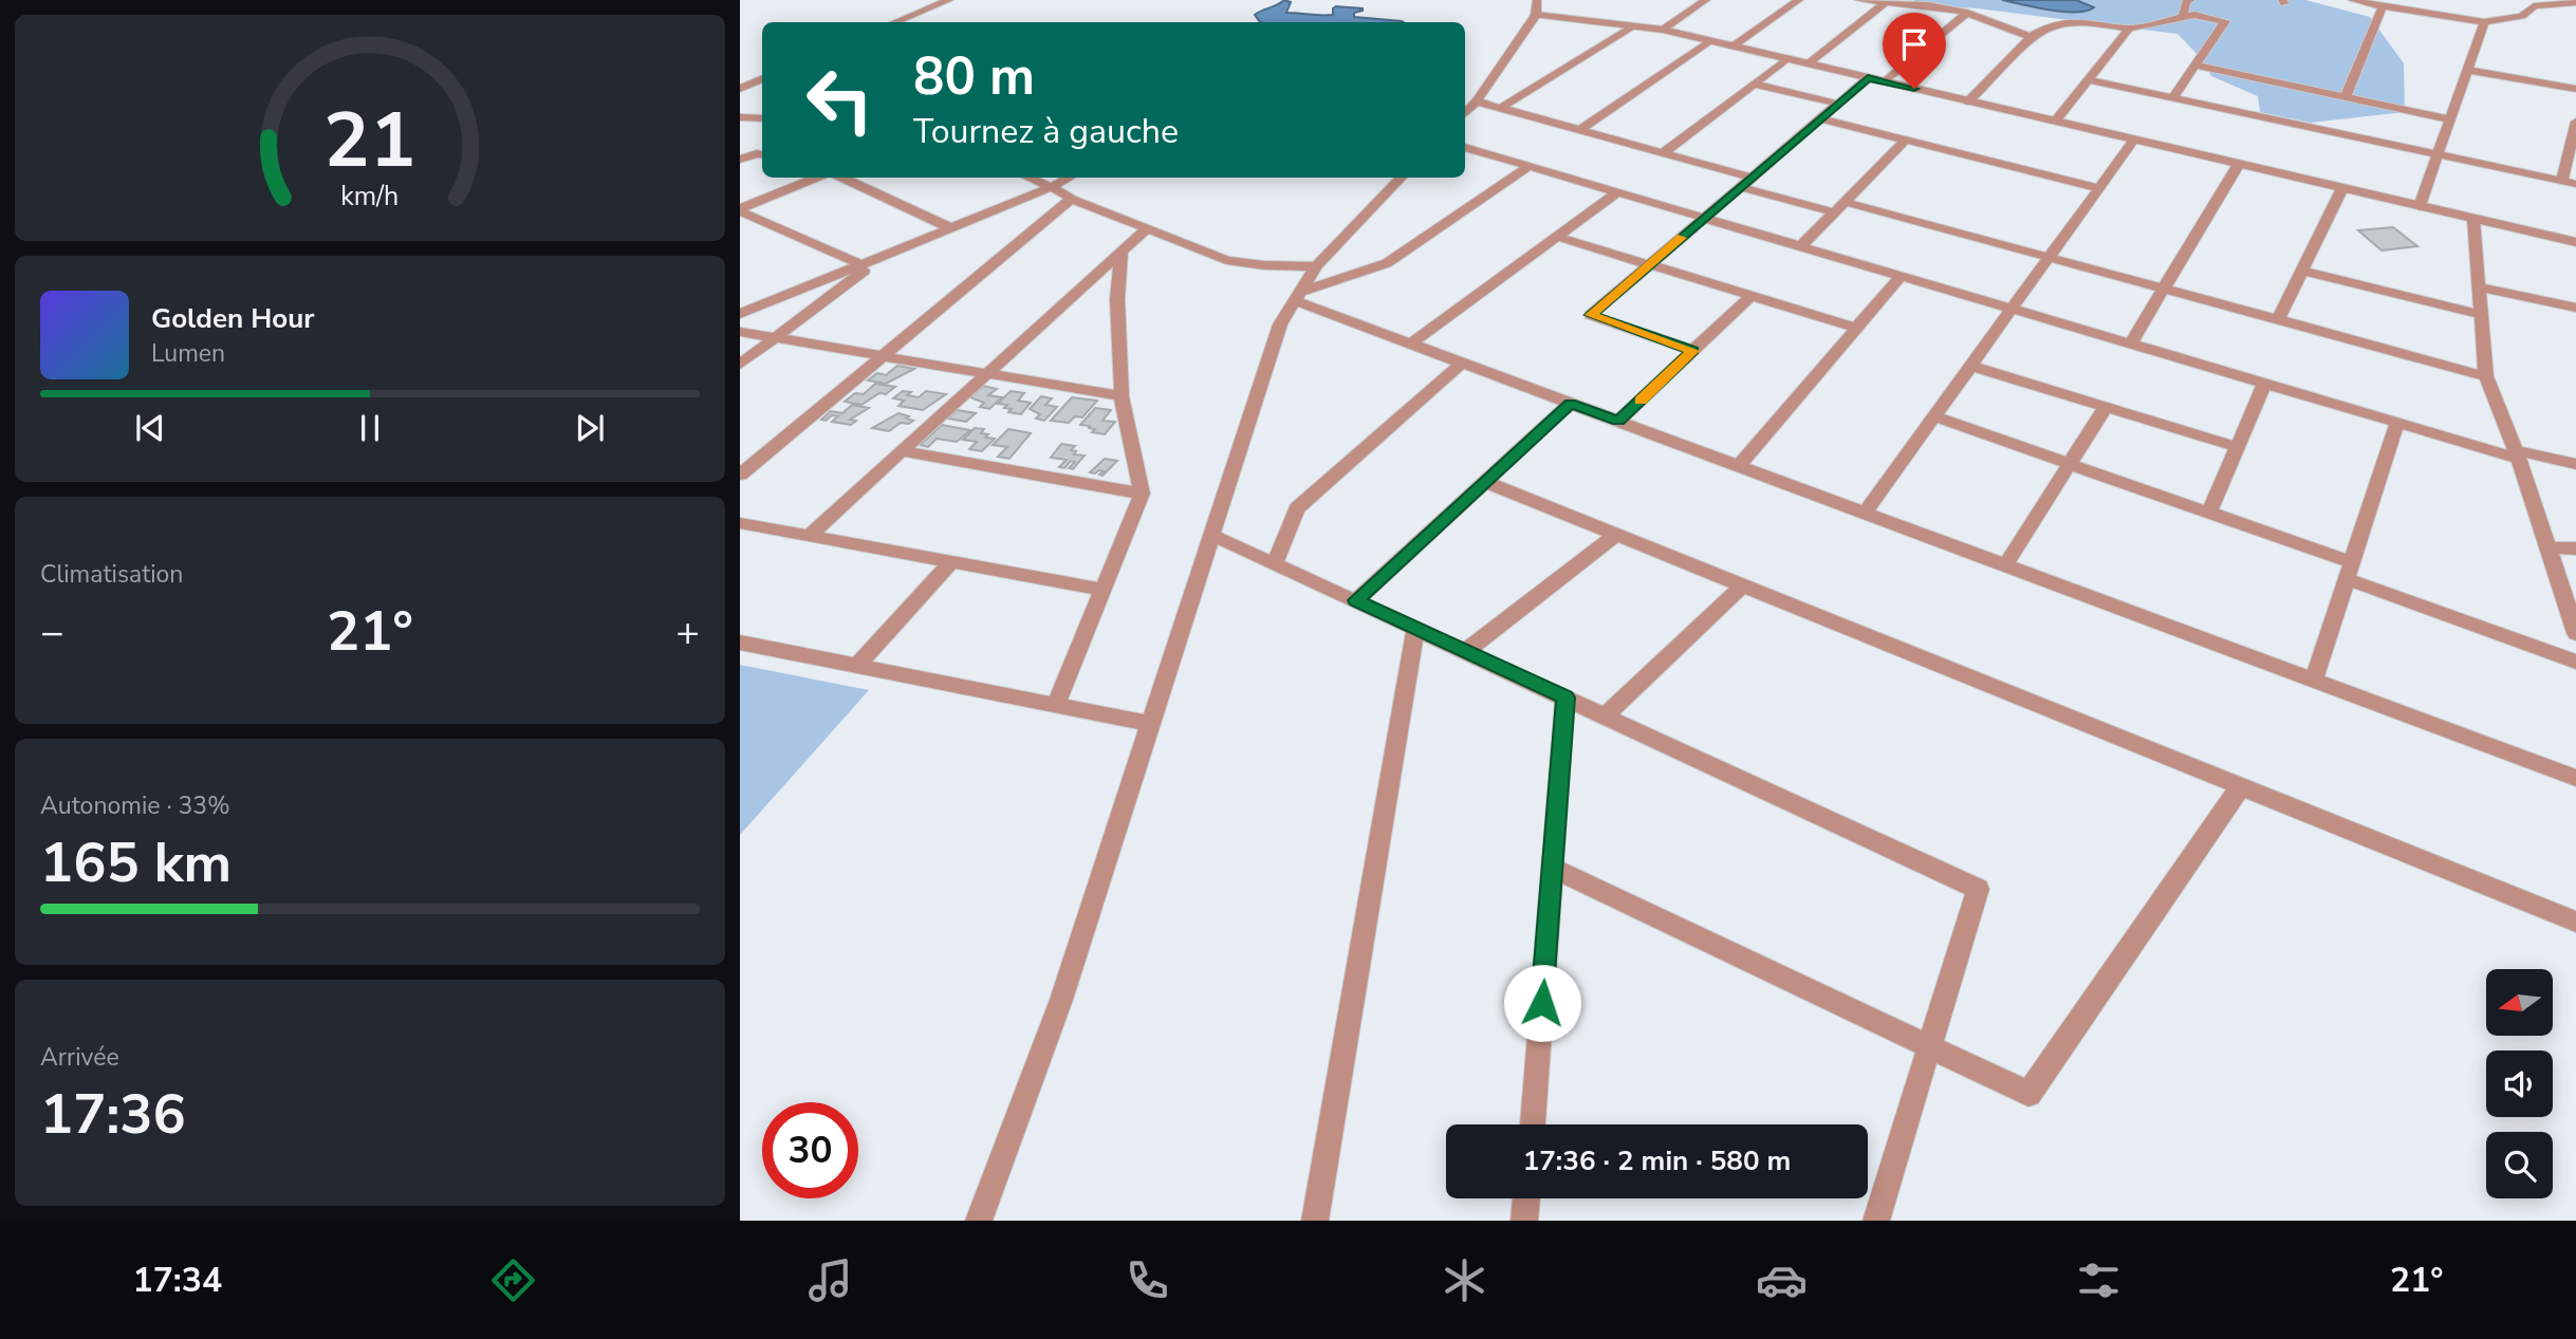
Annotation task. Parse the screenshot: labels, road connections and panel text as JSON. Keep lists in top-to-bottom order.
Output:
{
  "north": "left",
  "page": {
    "turn": ["80 m", "Tournez à gauche"],
    "song": ["Golden Hour", "Lumen"],
    "tile": [
      "Climatisation",
      ["Autonomie · 33%", "165 km"],
      ["Arrivée", "17:36"]
    ],
    "heat": ["−", "21°", "+"],
    "limit": "30",
    "trip": "17:36 · 2 min · 580 m",
    "tabs": ["17:34", "21°"],
    "gauge": ["21", "km/h"]
  }
}
